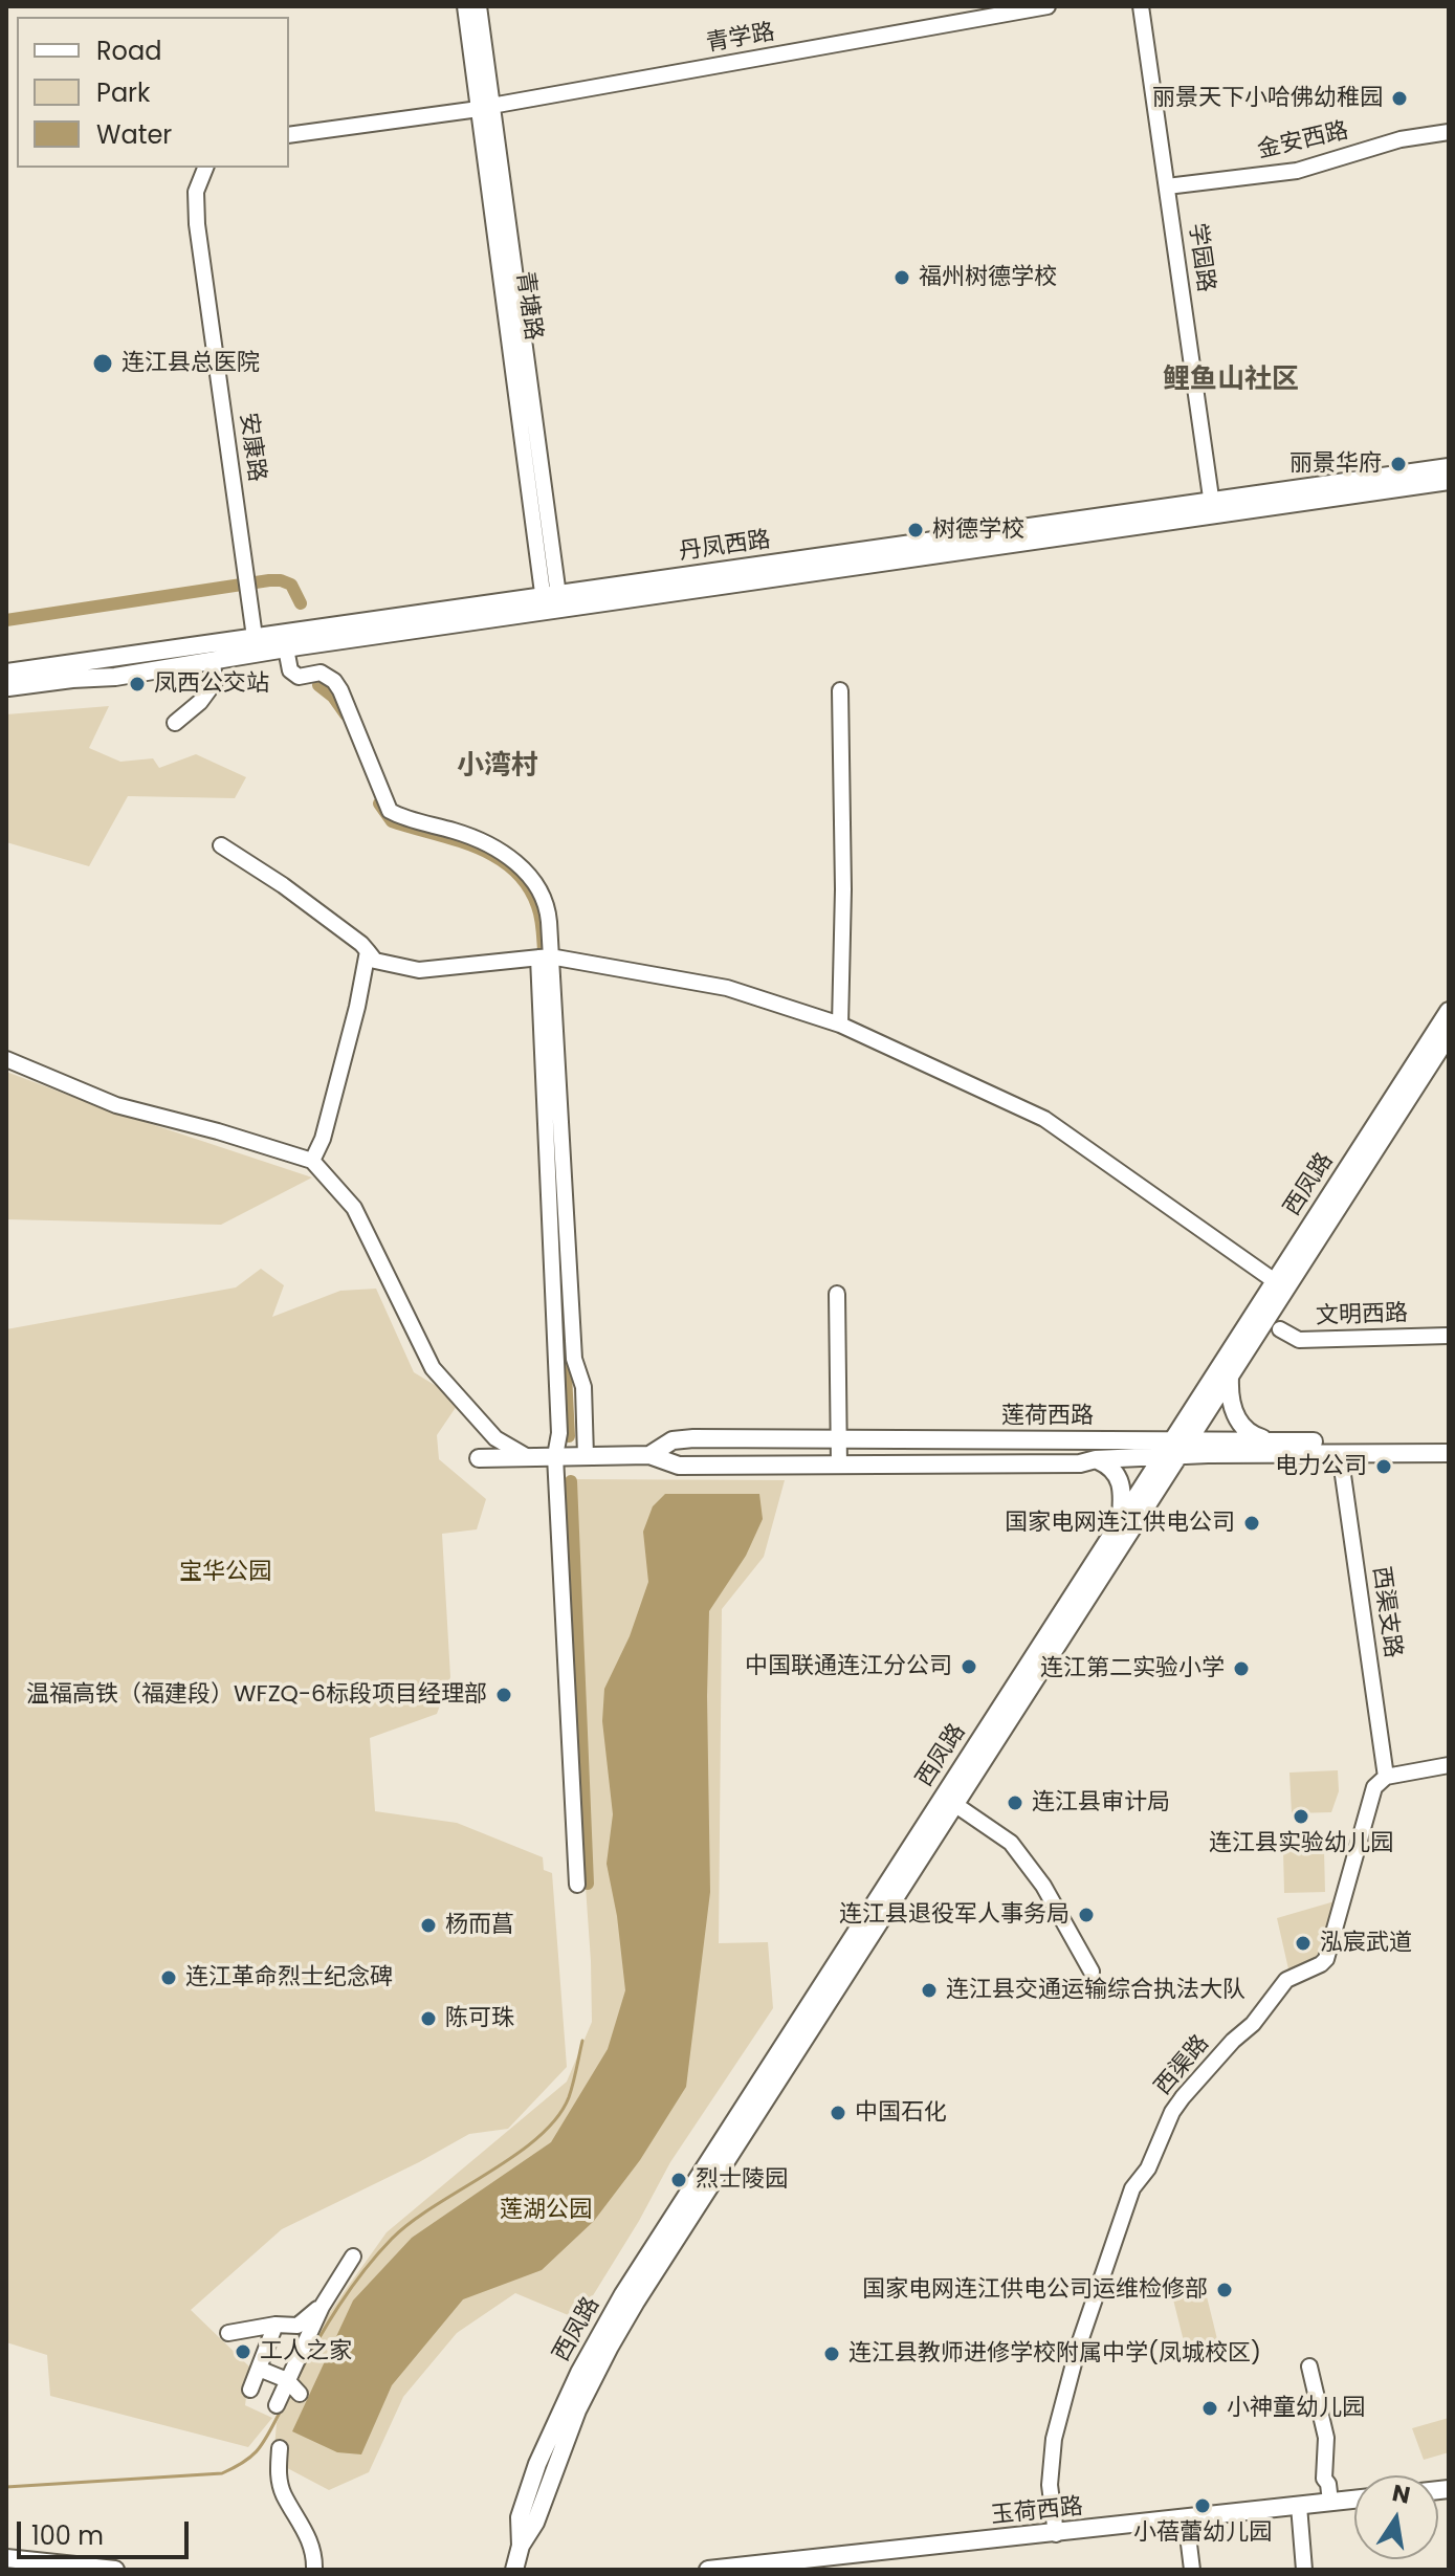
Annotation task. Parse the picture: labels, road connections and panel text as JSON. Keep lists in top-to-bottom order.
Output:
{
  "streets": {
    "main road": [
      "丹凤西路",
      "西凤路",
      "莲荷西路",
      "玉荷西路"
    ],
    "street": [
      "青学路",
      "金安西路",
      "学园路",
      "青塘路",
      "安康路",
      "文明西路",
      "西渠支路",
      "西渠路"
    ]
  },
  "crossings": [
    ["青学路", "青塘路"],
    ["金安西路", "学园路"],
    ["学园路", "丹凤西路"],
    ["青塘路", "丹凤西路"],
    ["安康路", "丹凤西路"],
    ["西凤路", "莲荷西路"],
    ["莲荷西路", "西渠支路"],
    ["西渠支路", "西渠路"],
    ["西渠路", "玉荷西路"]
  ],
  "districts": ["鲤鱼山社区", "小湾村"],
  "parks": ["宝华公园", "莲湖公园"],
  "places": [
    "丽景天下小哈佛幼稚园",
    "福州树德学校",
    "连江县总医院",
    "丽景华府",
    "树德学校",
    "凤西公交站",
    "电力公司",
    "国家电网连江供电公司",
    "中国联通连江分公司",
    "连江第二实验小学",
    "温福高铁（福建段）WFZQ-6标段项目经理部",
    "连江县审计局",
    "连江县实验幼儿园",
    "连江县退役军人事务局",
    "杨而菖",
    "泓宸武道",
    "连江革命烈士纪念碑",
    "连江县交通运输综合执法大队",
    "陈可珠",
    "中国石化",
    "烈士陵园",
    "国家电网连江供电公司运维检修部",
    "工人之家",
    "连江县教师进修学校附属中学(凤城校区)",
    "小神童幼儿园",
    "小蓓蕾幼儿园"
  ],
  "legend": ["Road", "Park", "Water"],
  "scale_bar": "100 m",
  "north": "top"
}
